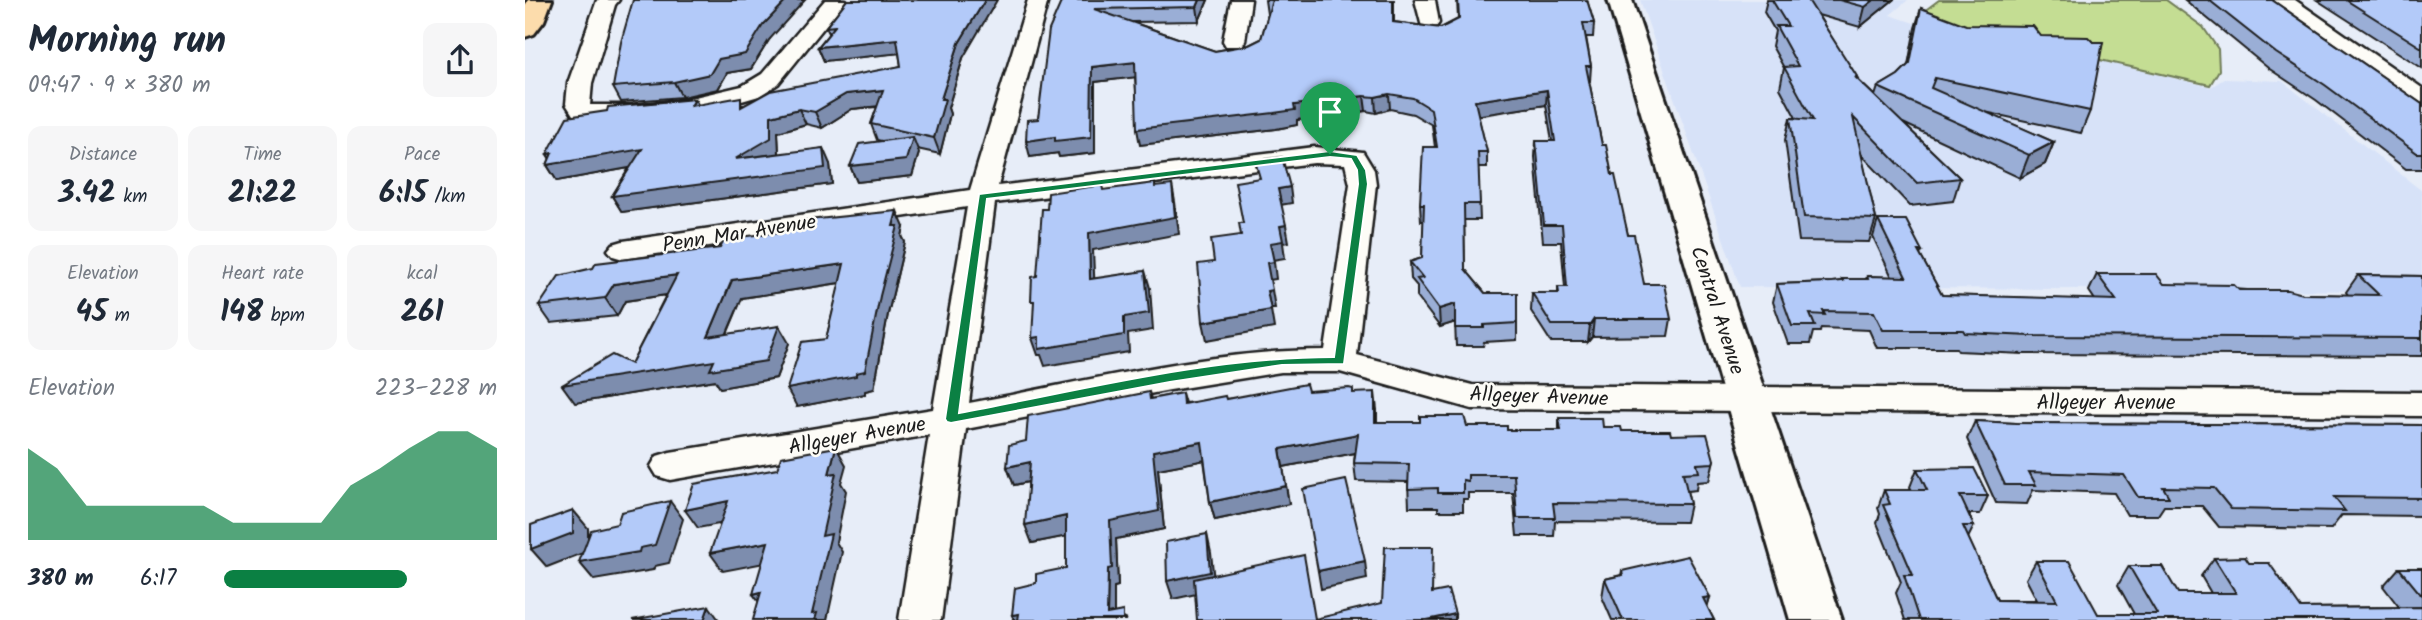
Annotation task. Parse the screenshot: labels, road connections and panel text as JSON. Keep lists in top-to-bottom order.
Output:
{
  "streets": {
    "street": ["Penn Mar Avenue", "Central Avenue", "Allgeyer Avenue"]
  },
  "crossings": [
    ["Penn Mar Avenue", "Allgeyer Avenue"],
    ["Central Avenue", "Allgeyer Avenue"]
  ],
  "page": {
    "heading": ["Morning run", "09:47 · 9 × 380 m"],
    "stats": [
      ["Distance", "3.42 km"],
      ["Time", "21:22"],
      ["Pace", "6:15 /km"],
      ["Elevation", "45 m"],
      ["Heart rate", "148 bpm"],
      ["kcal", "261"]
    ],
    "chart": ["Elevation", "223–228 m"],
    "list": [
      {
        "name": "380 m",
        "note": "6:17"
      }
    ]
  }
}
